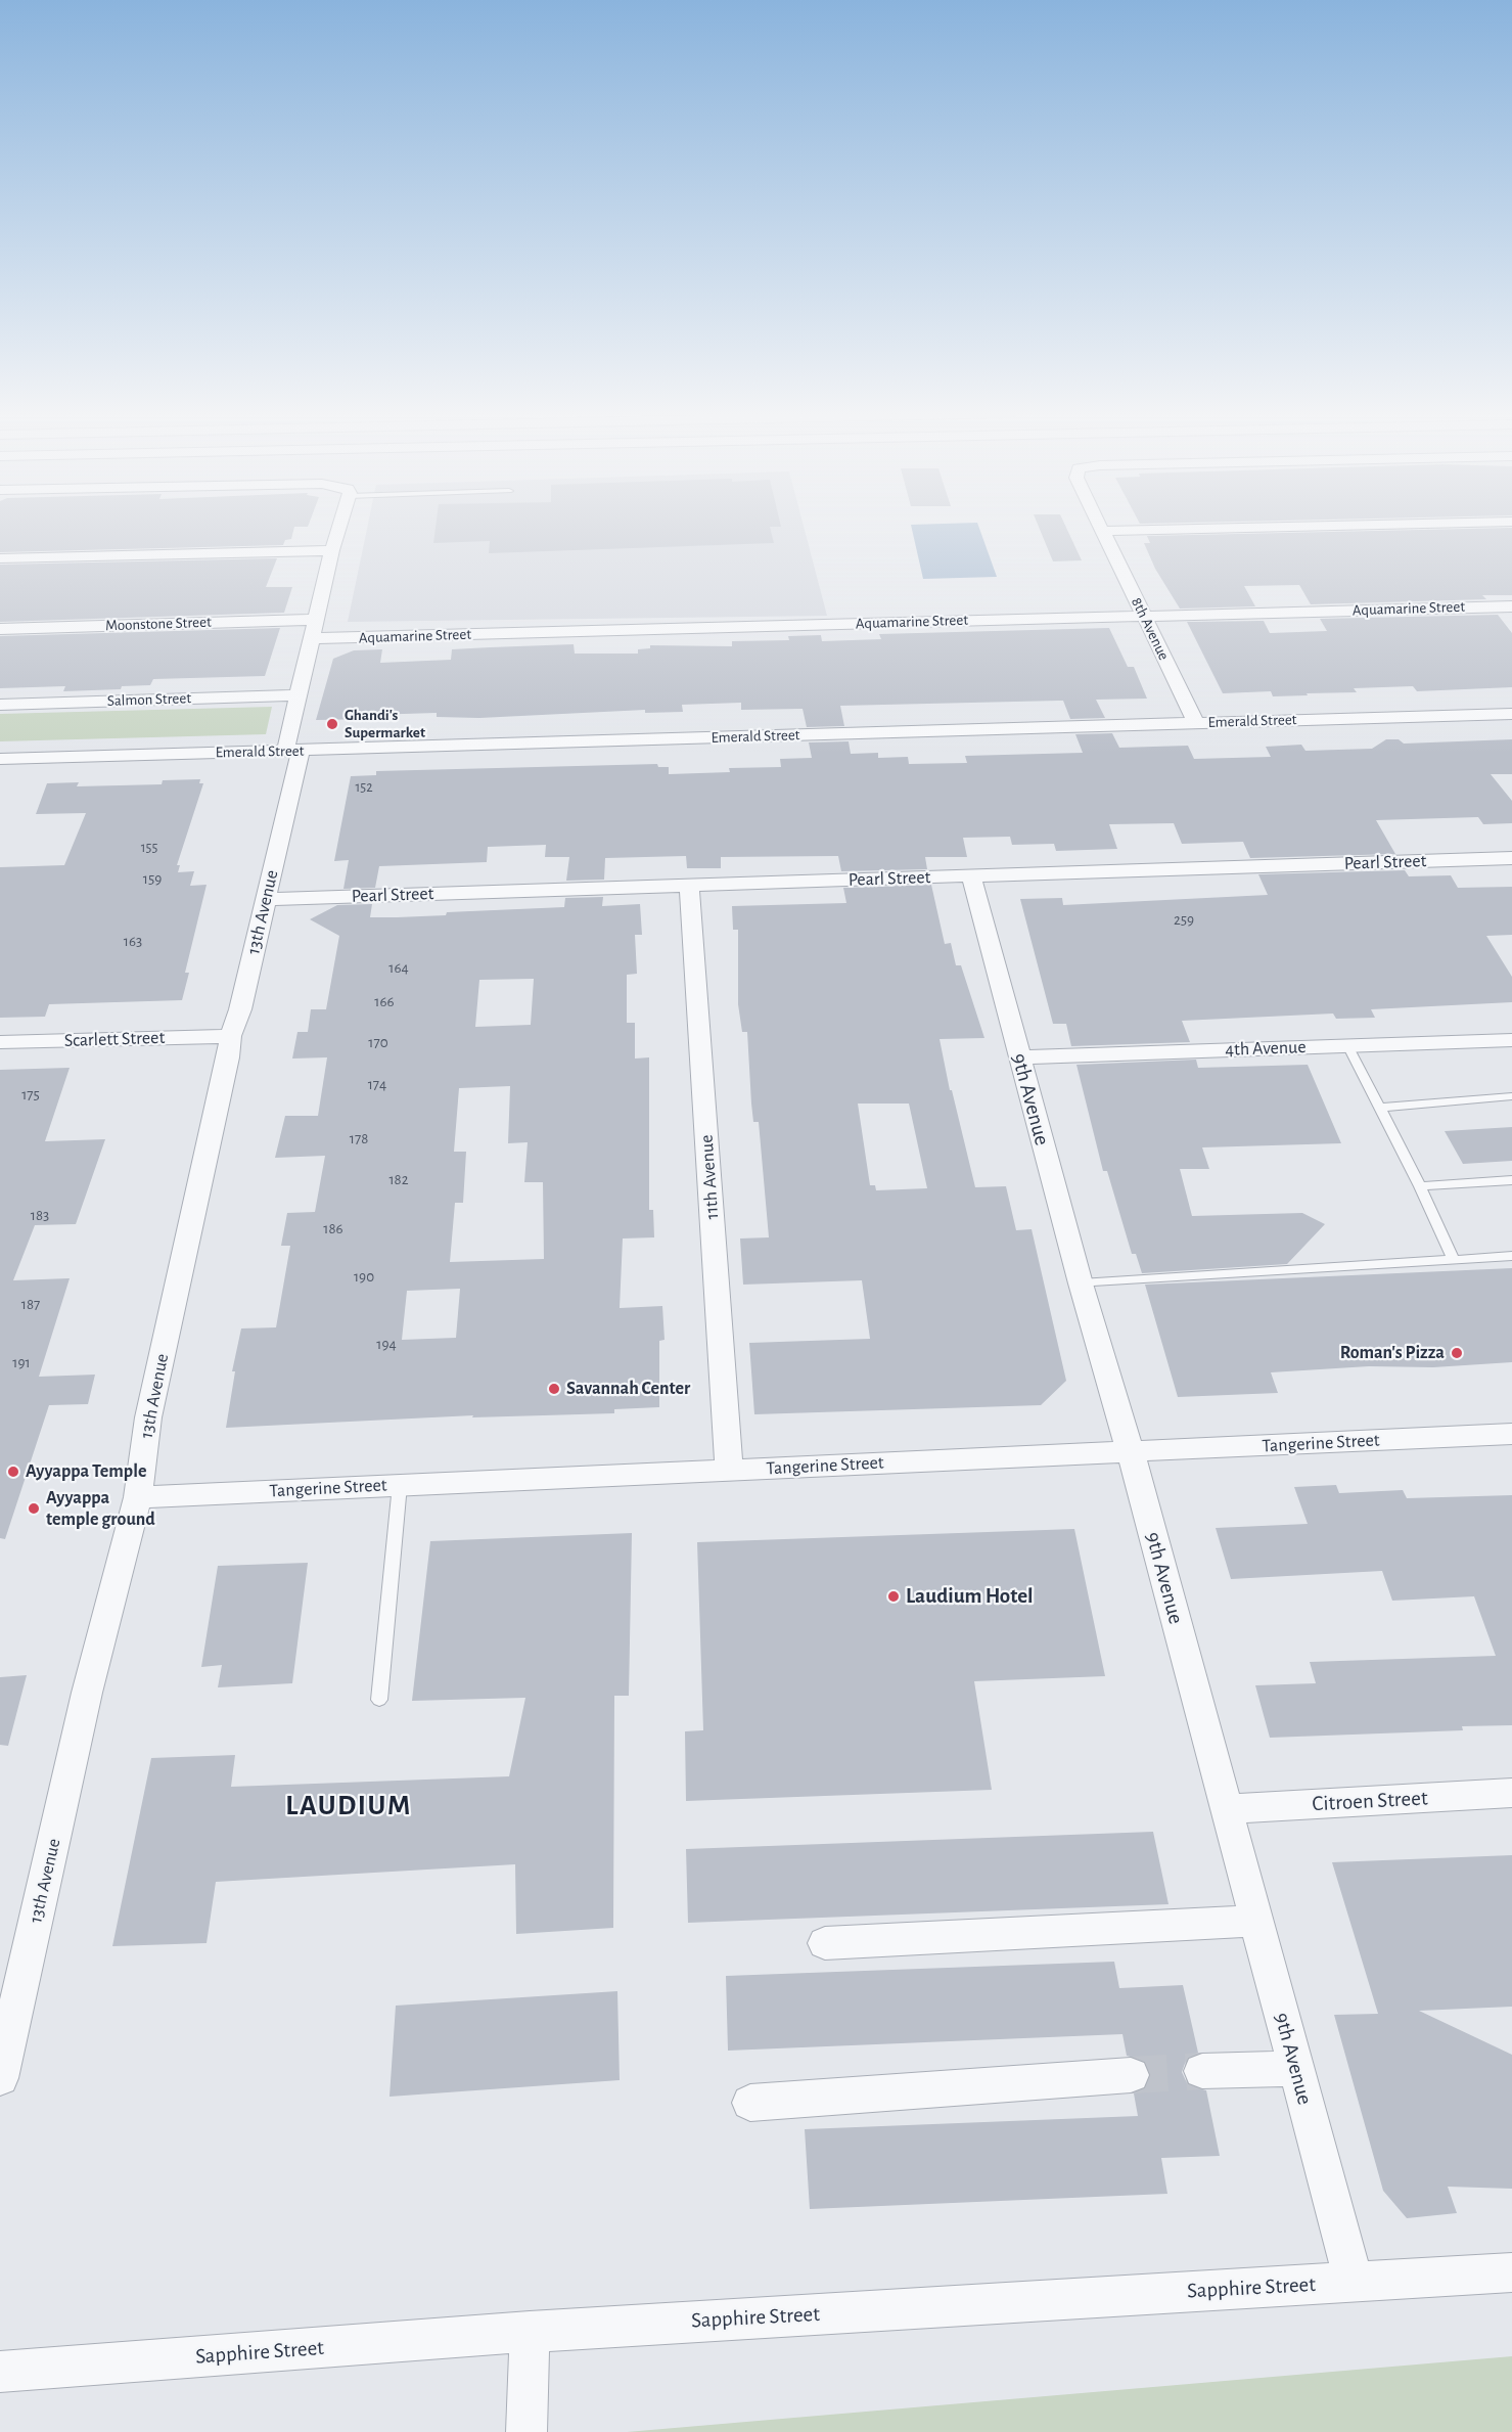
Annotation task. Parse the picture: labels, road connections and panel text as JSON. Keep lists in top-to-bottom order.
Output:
{
  "streets": {
    "street": [
      "Aquamarine Street",
      "Moonstone Street",
      "8th Avenue",
      "Salmon Street",
      "Emerald Street",
      "Pearl Street",
      "13th Avenue",
      "Scarlett Street",
      "4th Avenue",
      "9th Avenue",
      "11th Avenue",
      "Tangerine Street",
      "Citroen Street",
      "Sapphire Street"
    ]
  },
  "crossings": [
    ["Aquamarine Street", "8th Avenue"],
    ["Aquamarine Street", "13th Avenue"],
    ["Moonstone Street", "13th Avenue"],
    ["8th Avenue", "Emerald Street"],
    ["Salmon Street", "13th Avenue"],
    ["Emerald Street", "13th Avenue"],
    ["Pearl Street", "13th Avenue"],
    ["Pearl Street", "9th Avenue"],
    ["Pearl Street", "11th Avenue"],
    ["13th Avenue", "Scarlett Street"],
    ["13th Avenue", "Tangerine Street"],
    ["4th Avenue", "9th Avenue"],
    ["9th Avenue", "Tangerine Street"],
    ["9th Avenue", "Citroen Street"],
    ["9th Avenue", "Sapphire Street"],
    ["11th Avenue", "Tangerine Street"]
  ],
  "districts": ["LAUDIUM"],
  "places": [
    "Ghandi's Supermarket",
    "Roman's Pizza",
    "Savannah Center",
    "Ayyappa Temple",
    "Ayyappa temple ground",
    "Laudium Hotel"
  ],
  "house_numbers": [
    "152",
    "155",
    "159",
    "259",
    "163",
    "164",
    "166",
    "170",
    "174",
    "175",
    "178",
    "182",
    "183",
    "186",
    "190",
    "187",
    "194",
    "191"
  ]
}
